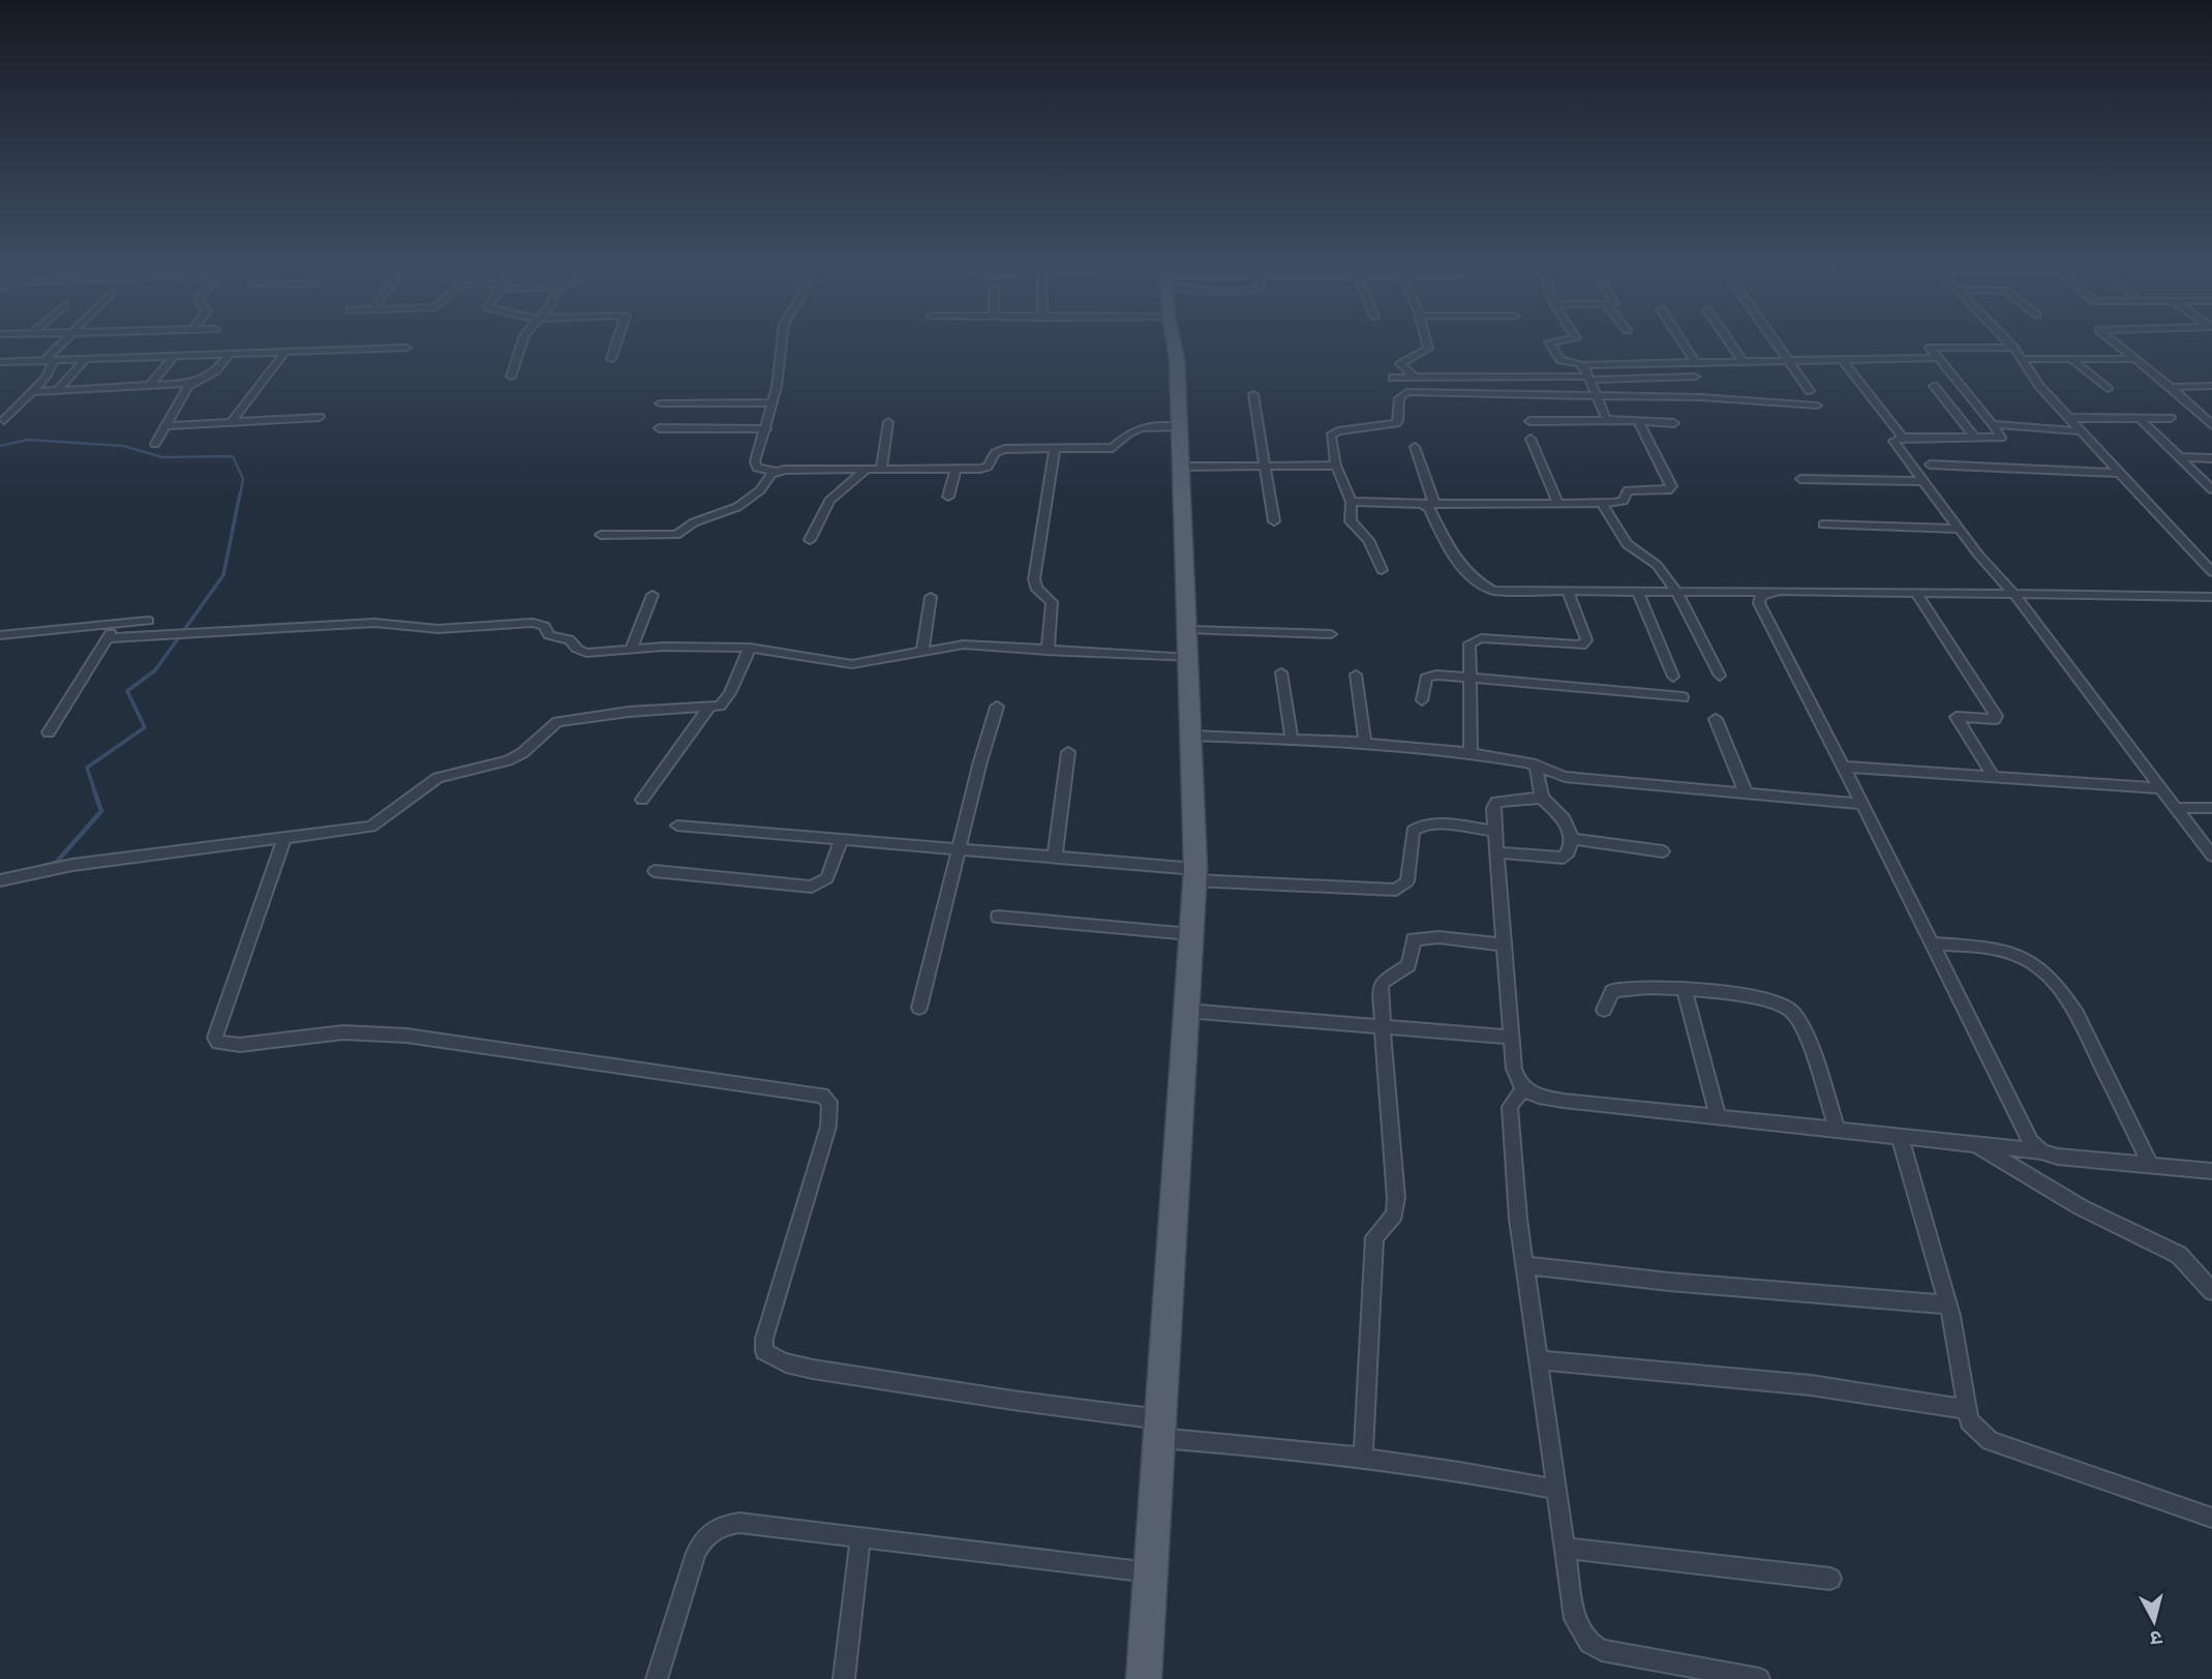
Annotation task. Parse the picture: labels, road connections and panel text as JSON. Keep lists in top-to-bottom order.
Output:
{
  "north": "bottom"
}
